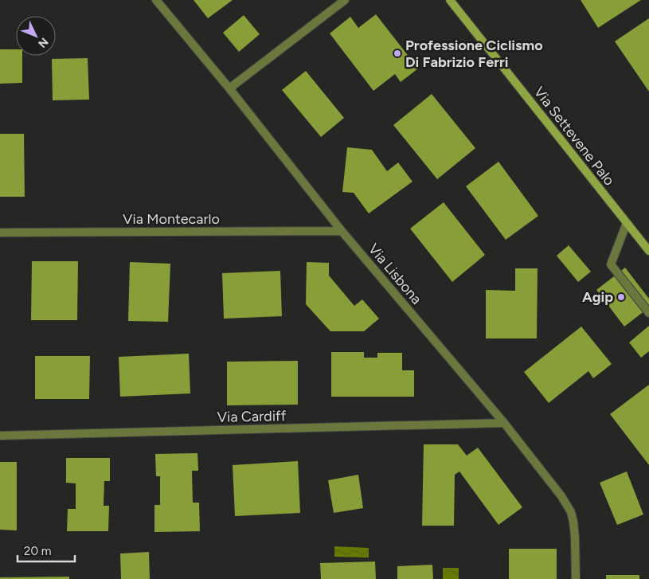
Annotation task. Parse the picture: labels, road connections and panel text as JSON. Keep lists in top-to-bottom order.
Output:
{
  "streets": {
    "street": [
      "Via Settevene Palo",
      "Via Montecarlo",
      "Via Lisbona",
      "Via Cardiff"
    ]
  },
  "crossings": [
    ["Via Montecarlo", "Via Lisbona"],
    ["Via Lisbona", "Via Cardiff"]
  ],
  "places": ["Professione Ciclismo Di Fabrizio Ferri", "Agip"],
  "scale_bar": "20 m",
  "north": "bottom right"
}
